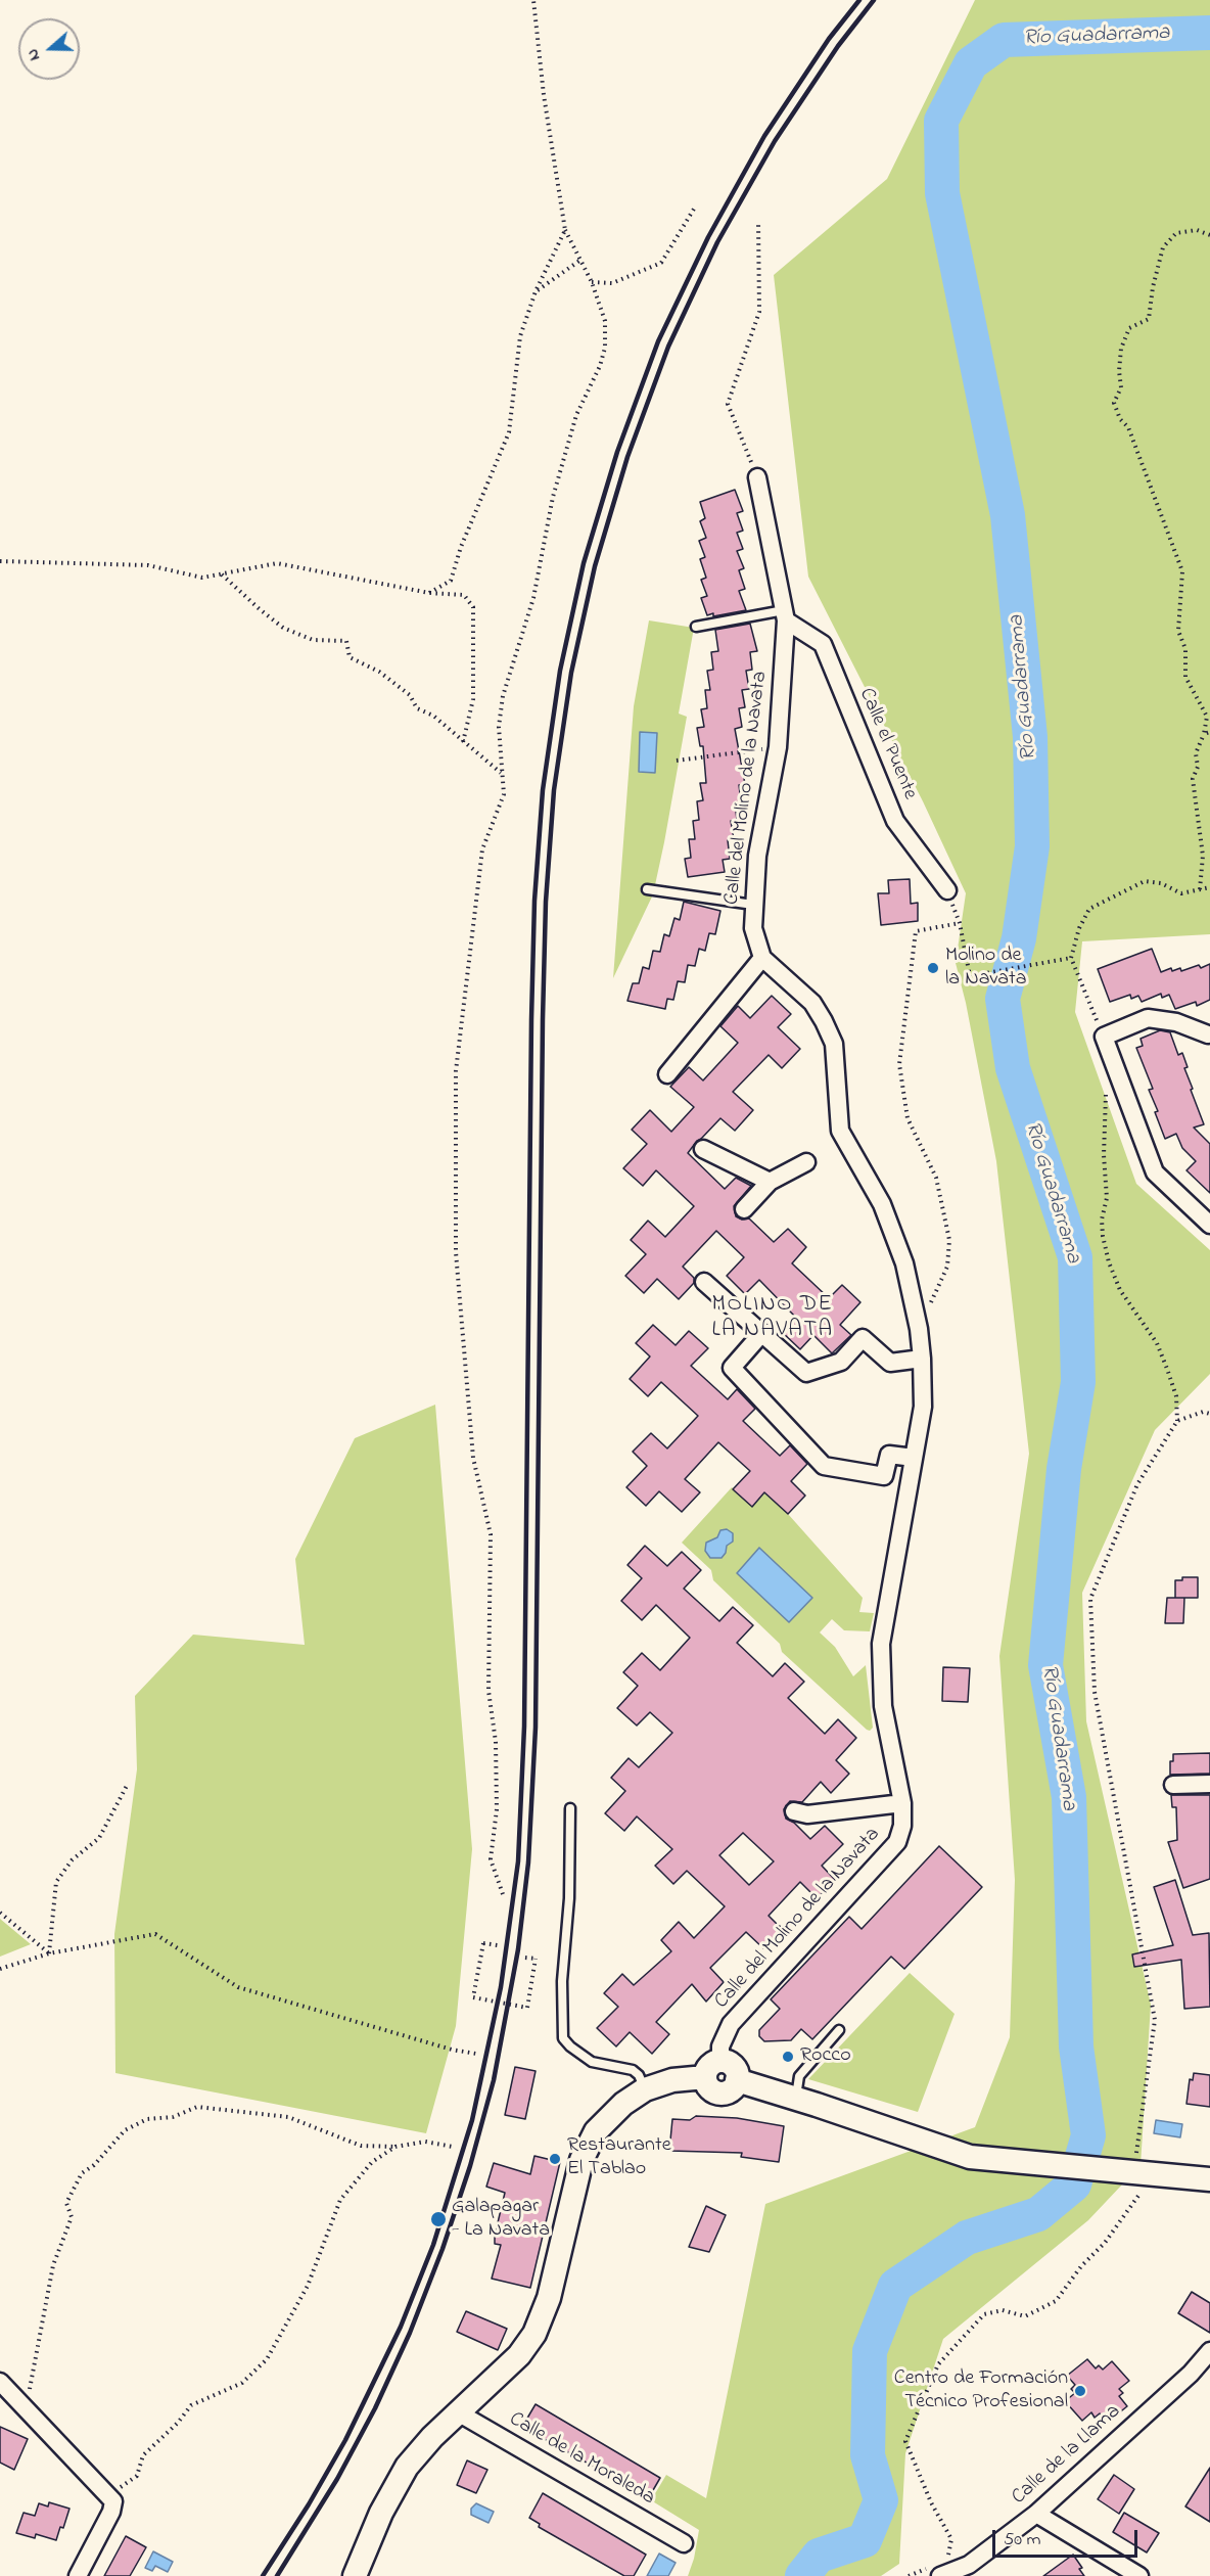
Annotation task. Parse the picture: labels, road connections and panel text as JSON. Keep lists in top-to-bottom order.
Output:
{
  "streets": {
    "street": [
      "Calle el Puente",
      "Calle del Molino de la Navata",
      "Calle de la Llama",
      "Calle de la Moraleda"
    ]
  },
  "crossings": [
    ["Calle el Puente", "Calle del Molino de la Navata"]
  ],
  "districts": ["MOLINO DE LA NAVATA"],
  "water": ["Río Guadarrama"],
  "places": [
    "Molino de la Navata",
    "Rocco",
    "Restaurante El Tablao",
    "Galapagar - La Navata",
    "Centro de Formación Técnico Profesional"
  ],
  "scale_bar": "50 m",
  "north": "left"
}
